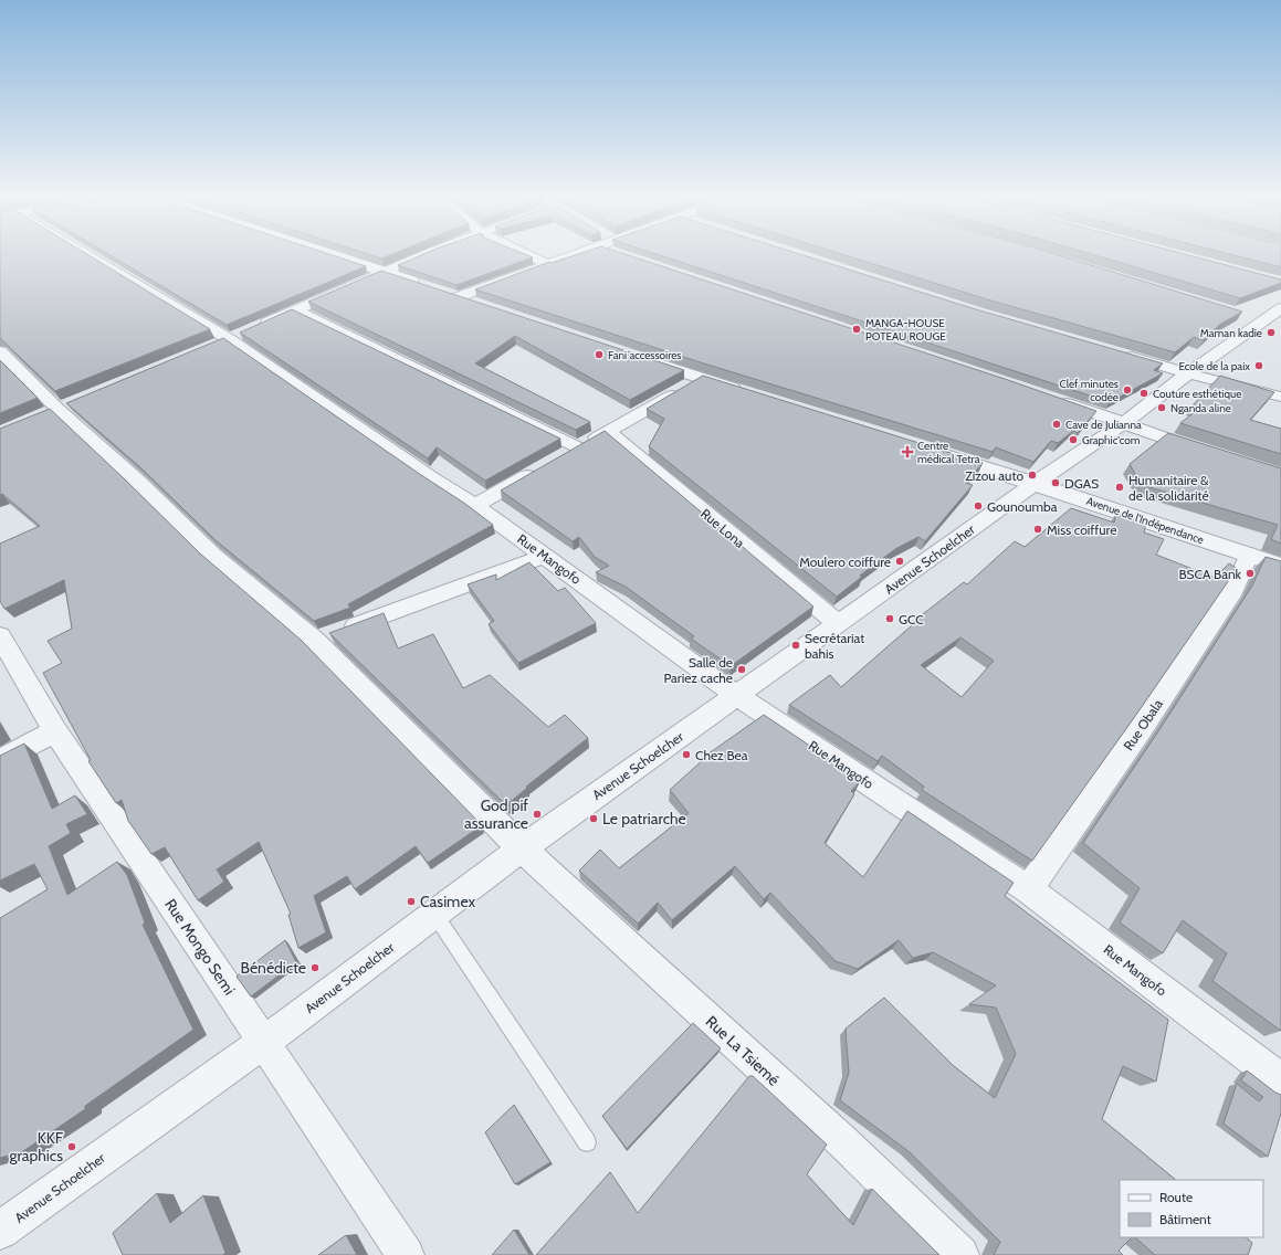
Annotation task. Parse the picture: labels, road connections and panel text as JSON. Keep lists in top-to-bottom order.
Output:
{
  "streets": {
    "street": [
      "Avenue de l'Indépendance",
      "Rue Lona",
      "Rue Mangofo",
      "Avenue Schoelcher",
      "Rue Obala",
      "Rue Mongo Semi",
      "Rue La Tsiemé"
    ]
  },
  "crossings": [
    ["Avenue de l'Indépendance", "Avenue Schoelcher"],
    ["Avenue de l'Indépendance", "Rue Obala"],
    ["Rue Lona", "Avenue Schoelcher"],
    ["Rue Mangofo", "Avenue Schoelcher"],
    ["Rue Mangofo", "Rue Obala"],
    ["Avenue Schoelcher", "Rue Mongo Semi"],
    ["Avenue Schoelcher", "Rue La Tsiemé"]
  ],
  "places": {
    "other": [
      "MANGA-HOUSE POTEAU ROUGE",
      "Maman kadie",
      "Fani accessoires",
      "Ecole de la paix",
      "Clef minutes codée",
      "Couture esthétique",
      "Nganda aline",
      "Cave de Julianna",
      "Graphic'com",
      "Zizou auto",
      "DGAS",
      "Humanitaire & de la solidarité",
      "Gounoumba",
      "Miss coiffure",
      "Moulero coiffure",
      "BSCA Bank",
      "GCC",
      "Secrétariat bahis",
      "Salle de Pariez cache",
      "Chez Bea",
      "God pif assurance",
      "Le patriarche",
      "Casimex",
      "Bénédicte",
      "KKF graphics"
    ],
    "health": ["Centre médical Tetra"]
  },
  "legend": ["Route", "Bâtiment"]
}
